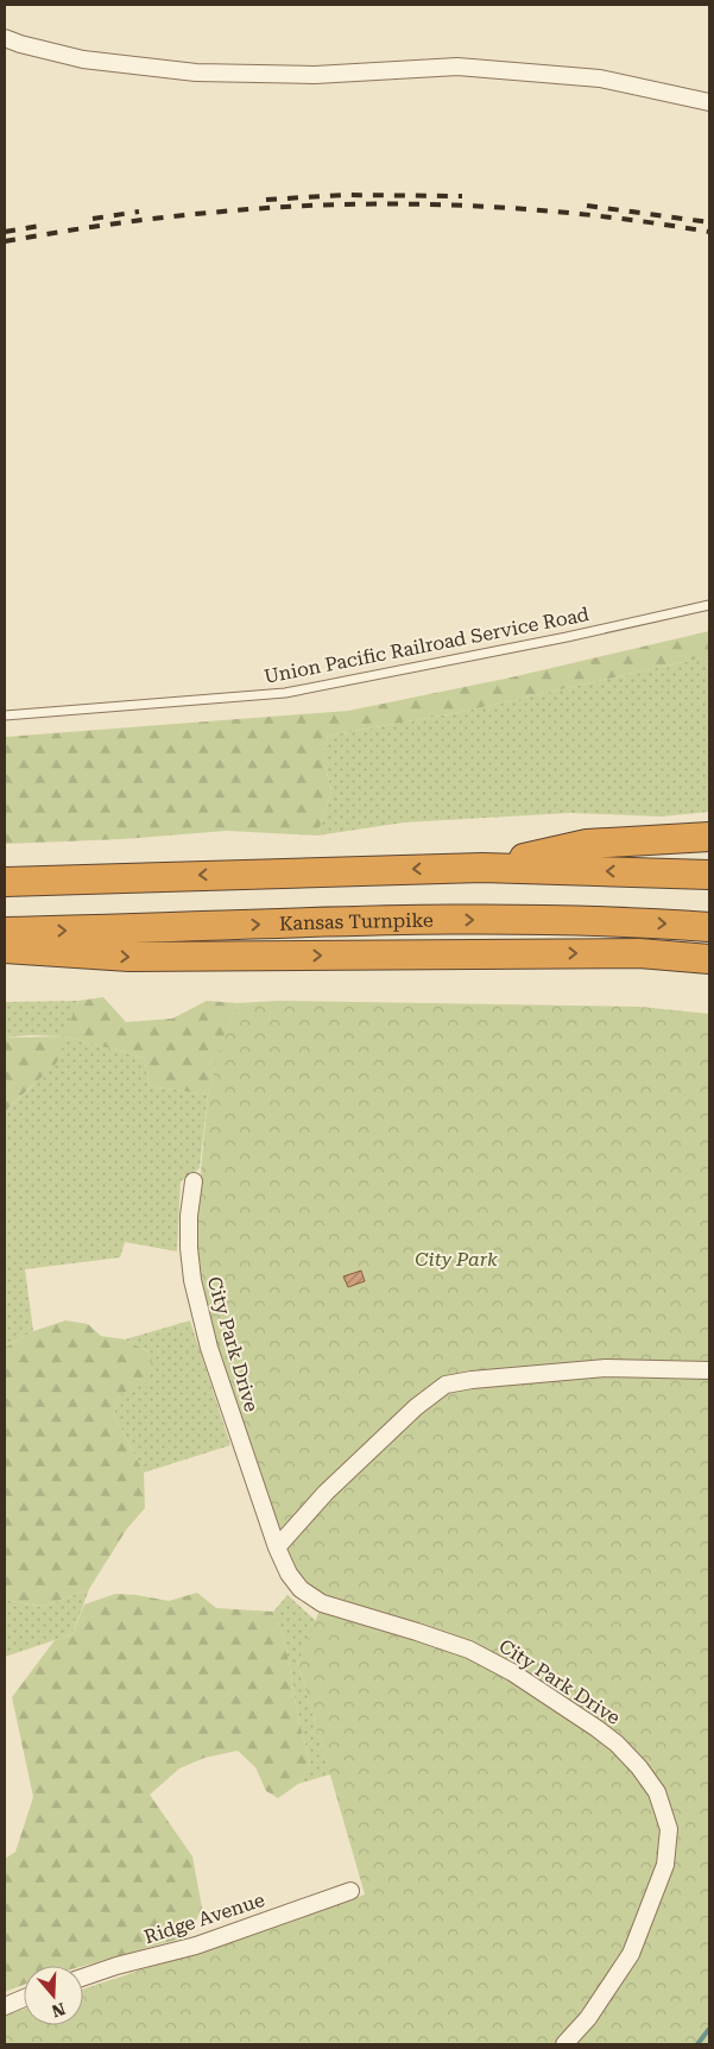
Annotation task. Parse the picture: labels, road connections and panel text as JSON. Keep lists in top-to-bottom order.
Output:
{
  "streets": {
    "highway": ["Kansas Turnpike"],
    "street": ["City Park Drive", "Ridge Avenue"],
    "lane": ["Union Pacific Railroad Service Road"]
  },
  "parks": ["City Park"],
  "north": "bottom"
}
